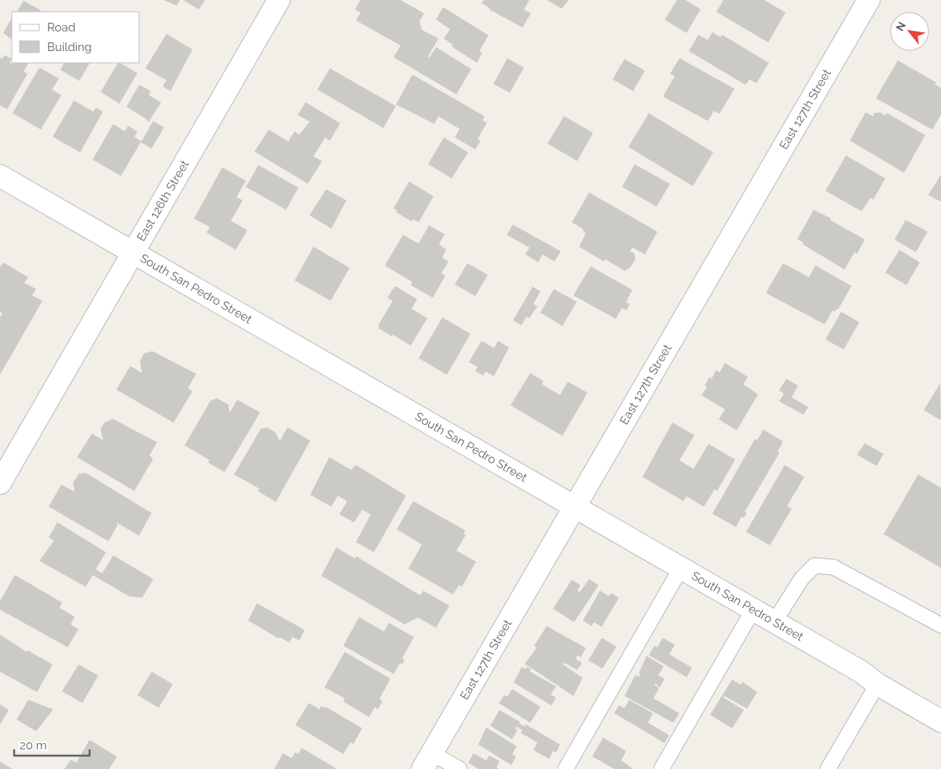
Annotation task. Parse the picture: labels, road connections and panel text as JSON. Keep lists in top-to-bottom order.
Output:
{
  "streets": {
    "street": ["East 127th Street", "East 126th Street", "South San Pedro Street"]
  },
  "crossings": [
    ["East 127th Street", "South San Pedro Street"],
    ["East 126th Street", "South San Pedro Street"]
  ],
  "legend": ["Road", "Building"],
  "scale_bar": "20 m",
  "north": "top left"
}
